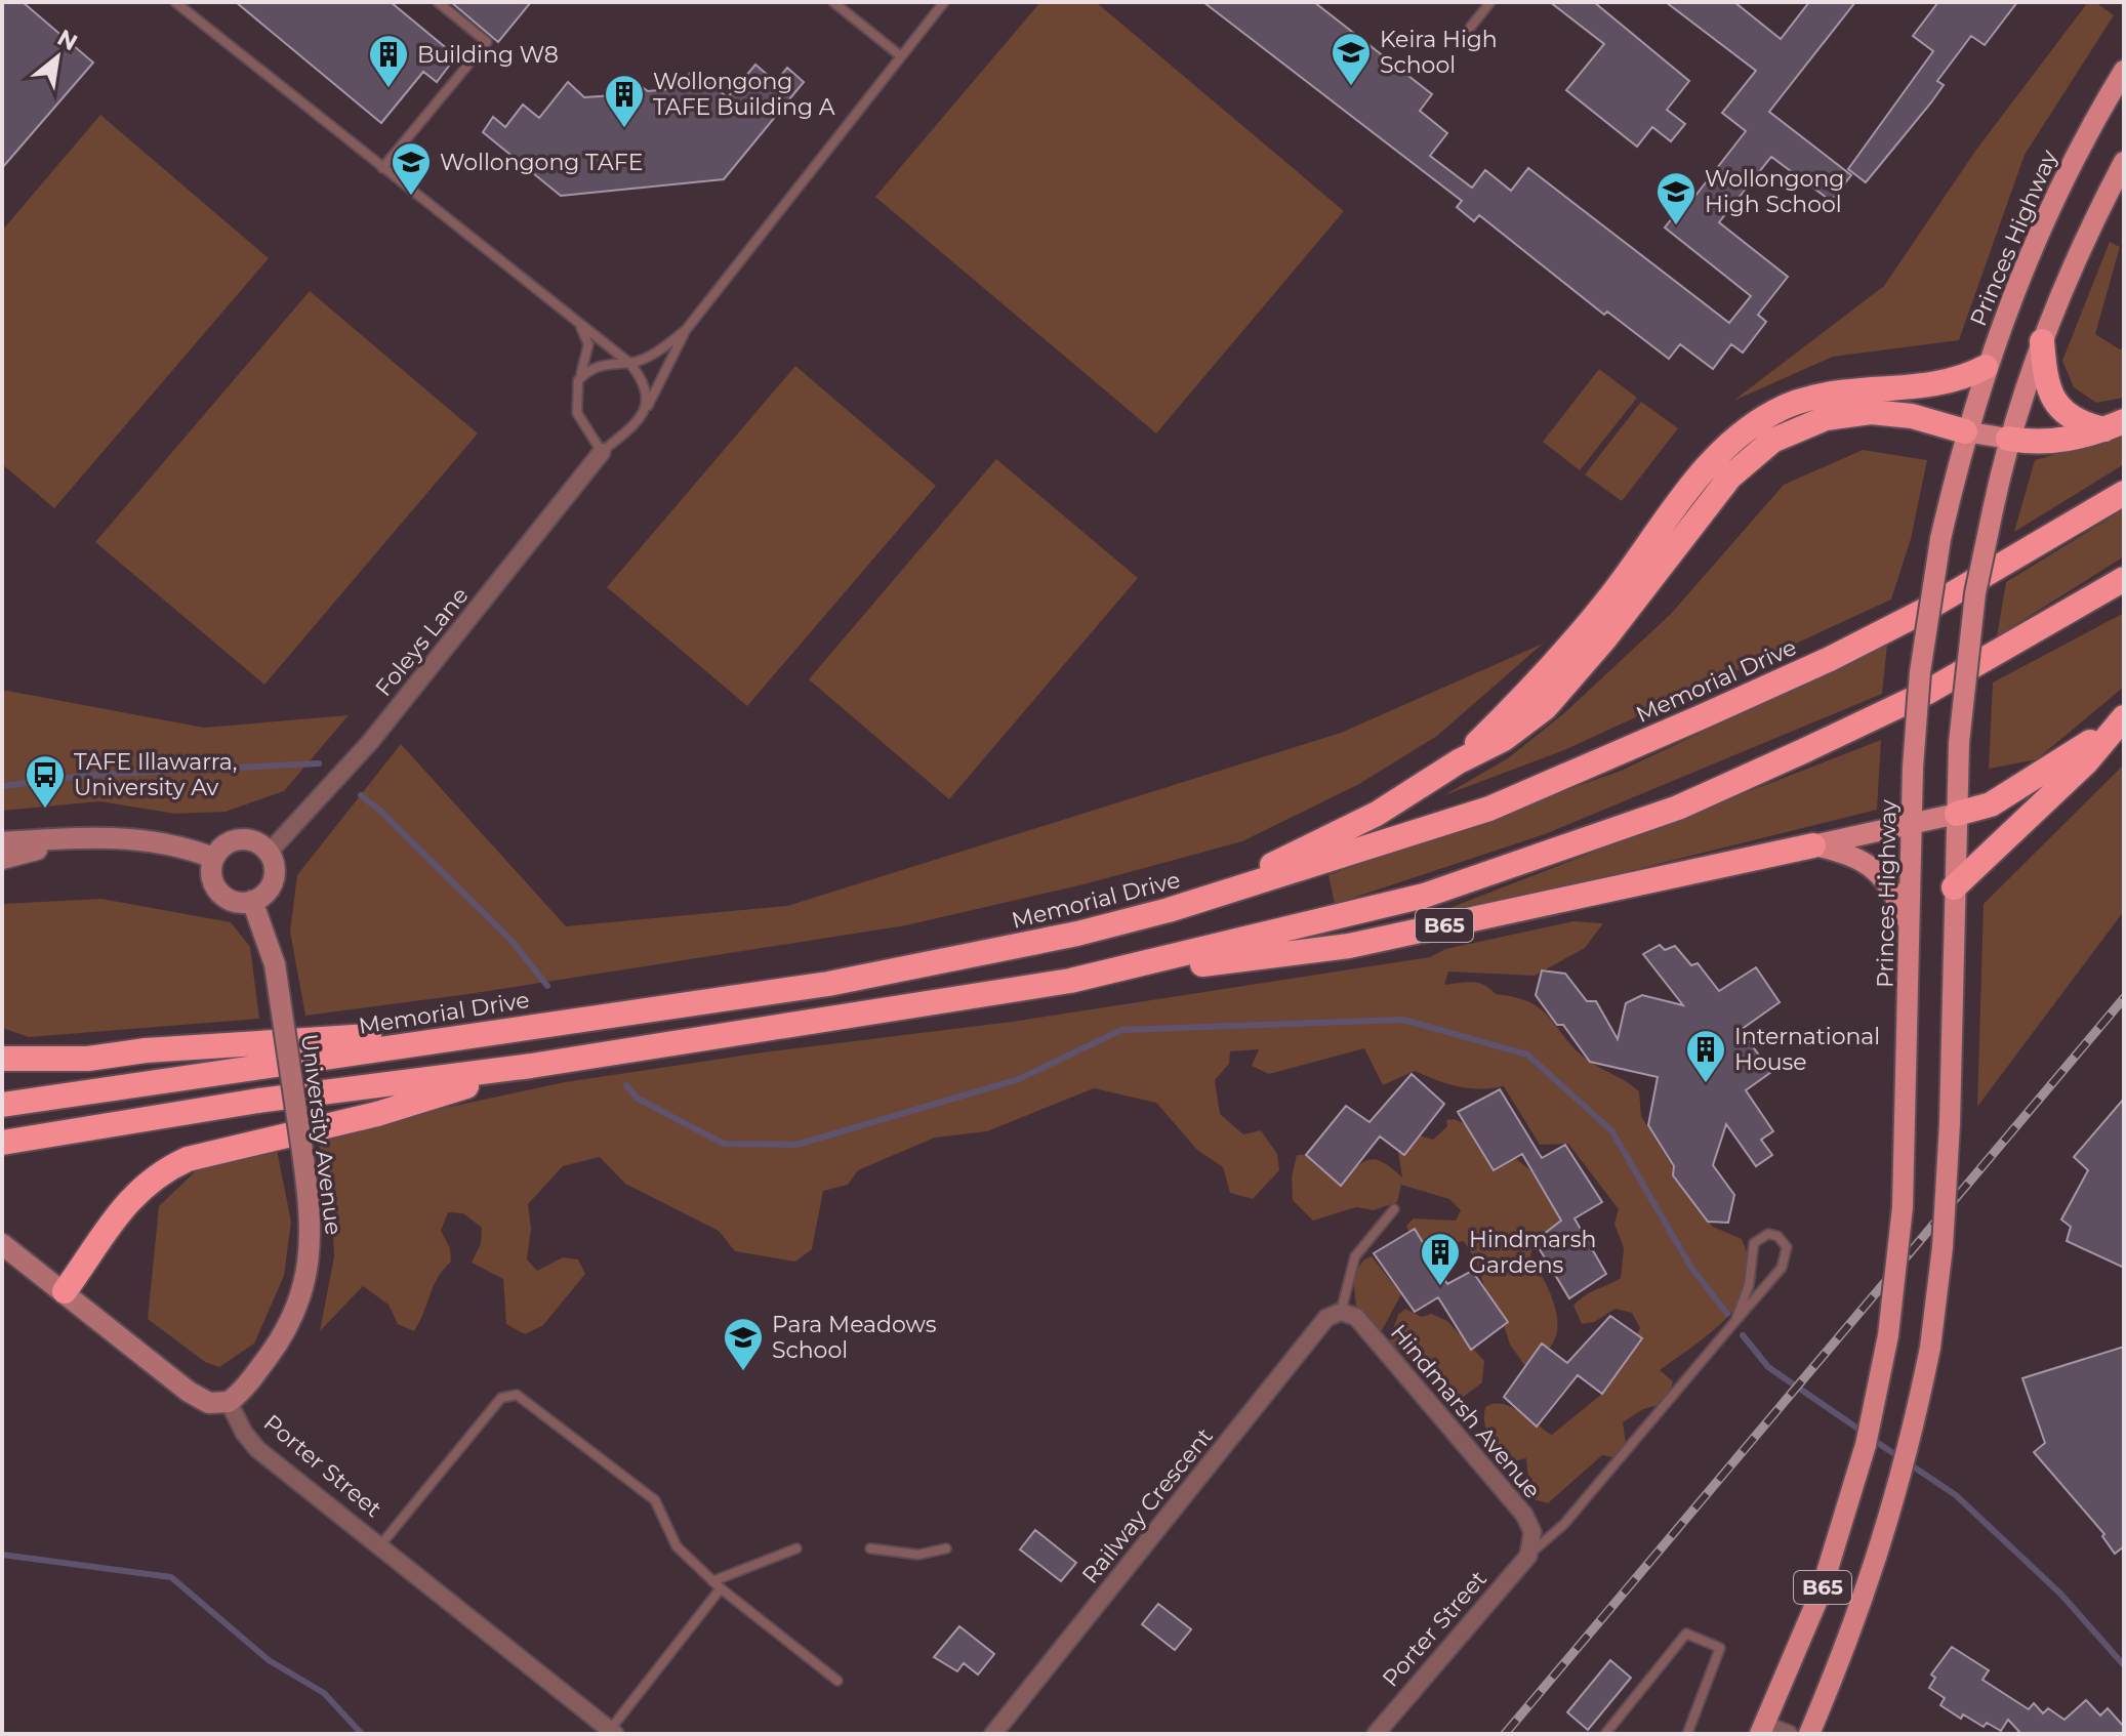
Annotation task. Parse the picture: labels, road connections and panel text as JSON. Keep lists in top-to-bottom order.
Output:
{
  "streets": {
    "highway": ["Memorial Drive", "B65"],
    "main road": ["Princes Highway", "University Avenue"],
    "street": [
      "Foleys Lane",
      "Hindmarsh Avenue",
      "Porter Street",
      "Railway Crescent"
    ]
  },
  "crossings": [
    ["Princes Highway", "B65"],
    ["Foleys Lane", "University Avenue"],
    ["University Avenue", "Porter Street"],
    ["Hindmarsh Avenue", "Porter Street"],
    ["Hindmarsh Avenue", "Railway Crescent"]
  ],
  "places": {
    "school or university": [
      "Keira High School",
      "Wollongong TAFE",
      "Wollongong High School",
      "Para Meadows School"
    ],
    "building": [
      "Building W8",
      "Wollongong TAFE Building A",
      "International House",
      "Hindmarsh Gardens"
    ],
    "bus stop": ["TAFE Illawarra, University Av"]
  },
  "north": "top right"
}
